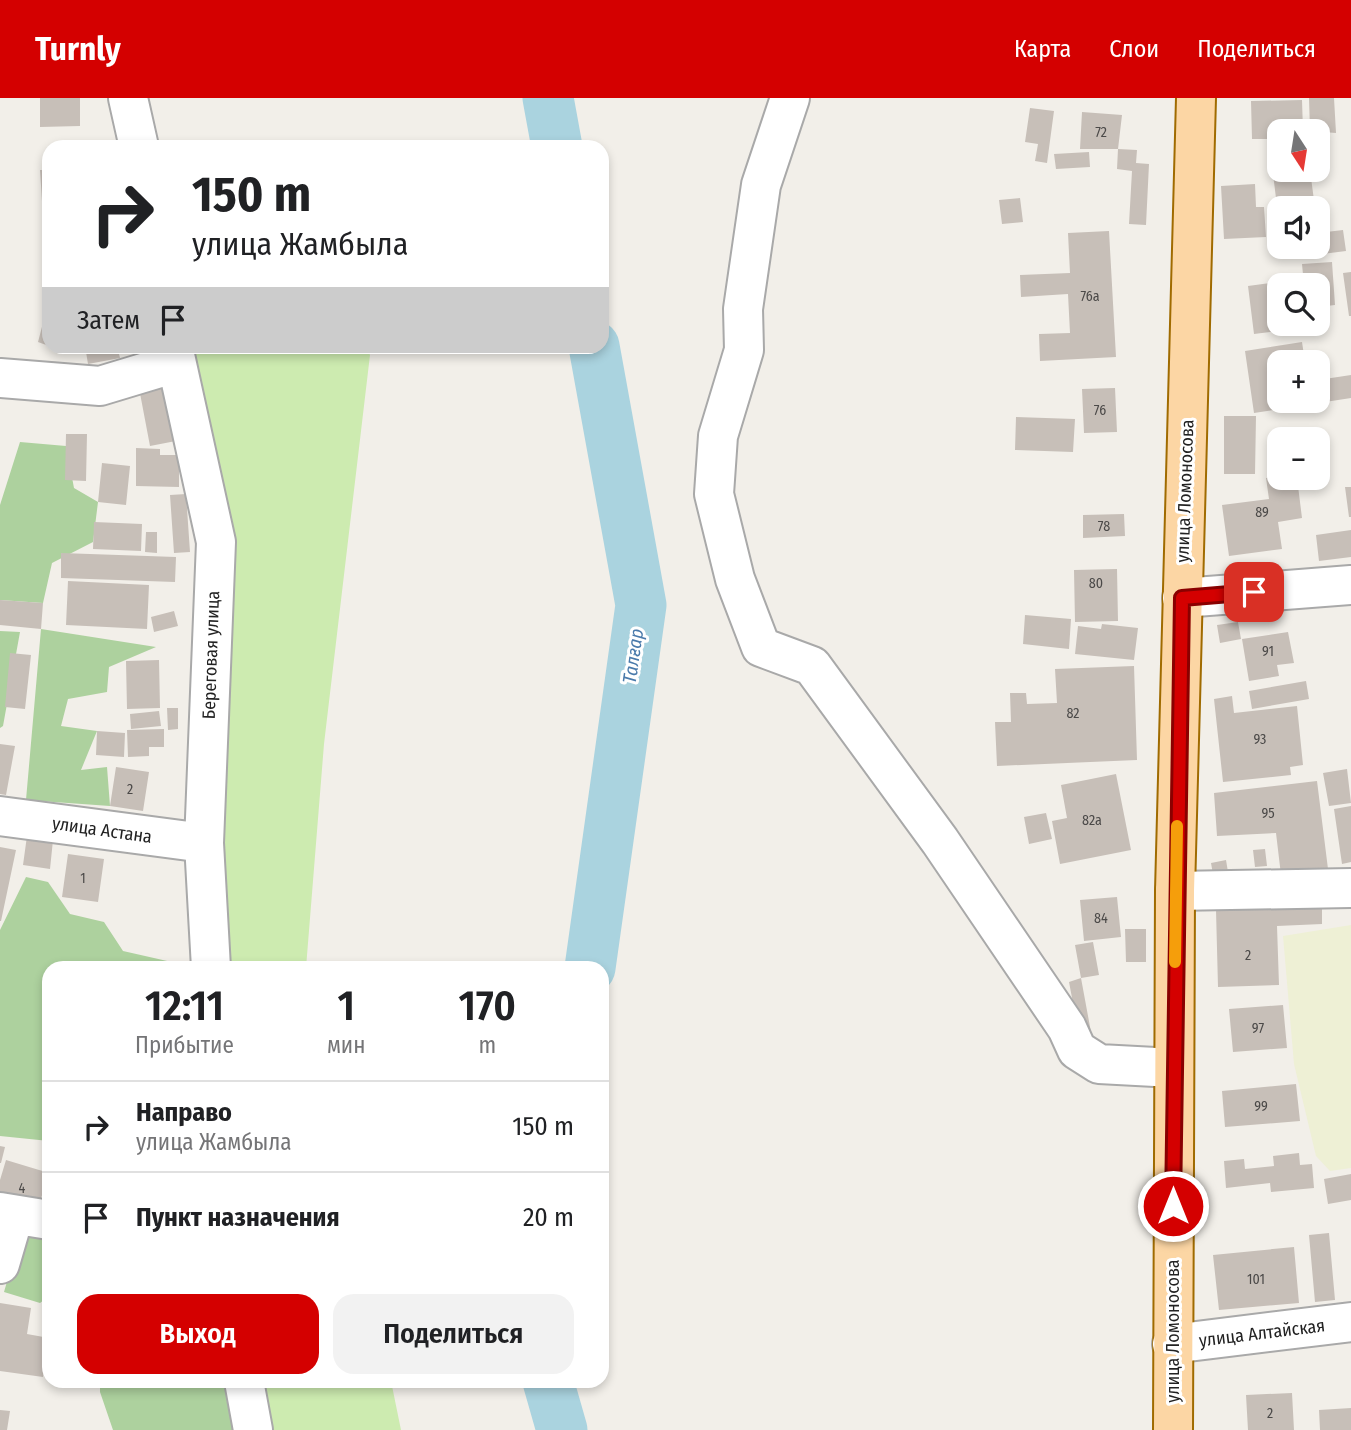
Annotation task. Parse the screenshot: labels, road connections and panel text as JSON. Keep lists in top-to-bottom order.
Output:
{
  "streets": {
    "main road": ["улица Ломоносова"],
    "street": ["Береговая улица", "улица Астана", "улица Алтайская"]
  },
  "crossings": [
    ["улица Ломоносова", "улица Алтайская"],
    ["Береговая улица", "улица Астана"]
  ],
  "water": ["Талғар"],
  "house_numbers": [
    "72",
    "76а",
    "76",
    "89",
    "78",
    "80",
    "91",
    "82",
    "93",
    "2",
    "95",
    "82а",
    "1",
    "84",
    "2",
    "97",
    "99",
    "4",
    "101",
    "2"
  ],
  "north": "bottom",
  "page": {
    "header": "Turnly",
    "nav": ["Карта", "Слои", "Поделиться"],
    "map_buttons": ["+", "−"],
    "turn": ["150 m", "улица Жамбыла"],
    "then": "Затем",
    "eta": [
      "12:11",
      "Прибытие",
      "1",
      "мин",
      "170",
      "m"
    ],
    "list": [
      {
        "name": "Направо",
        "note": "улица Жамбыла",
        "value": "150 m"
      },
      {
        "name": "Пункт назначения",
        "value": "20 m"
      }
    ],
    "buttons": ["Выход", "Поделиться"]
  }
}
